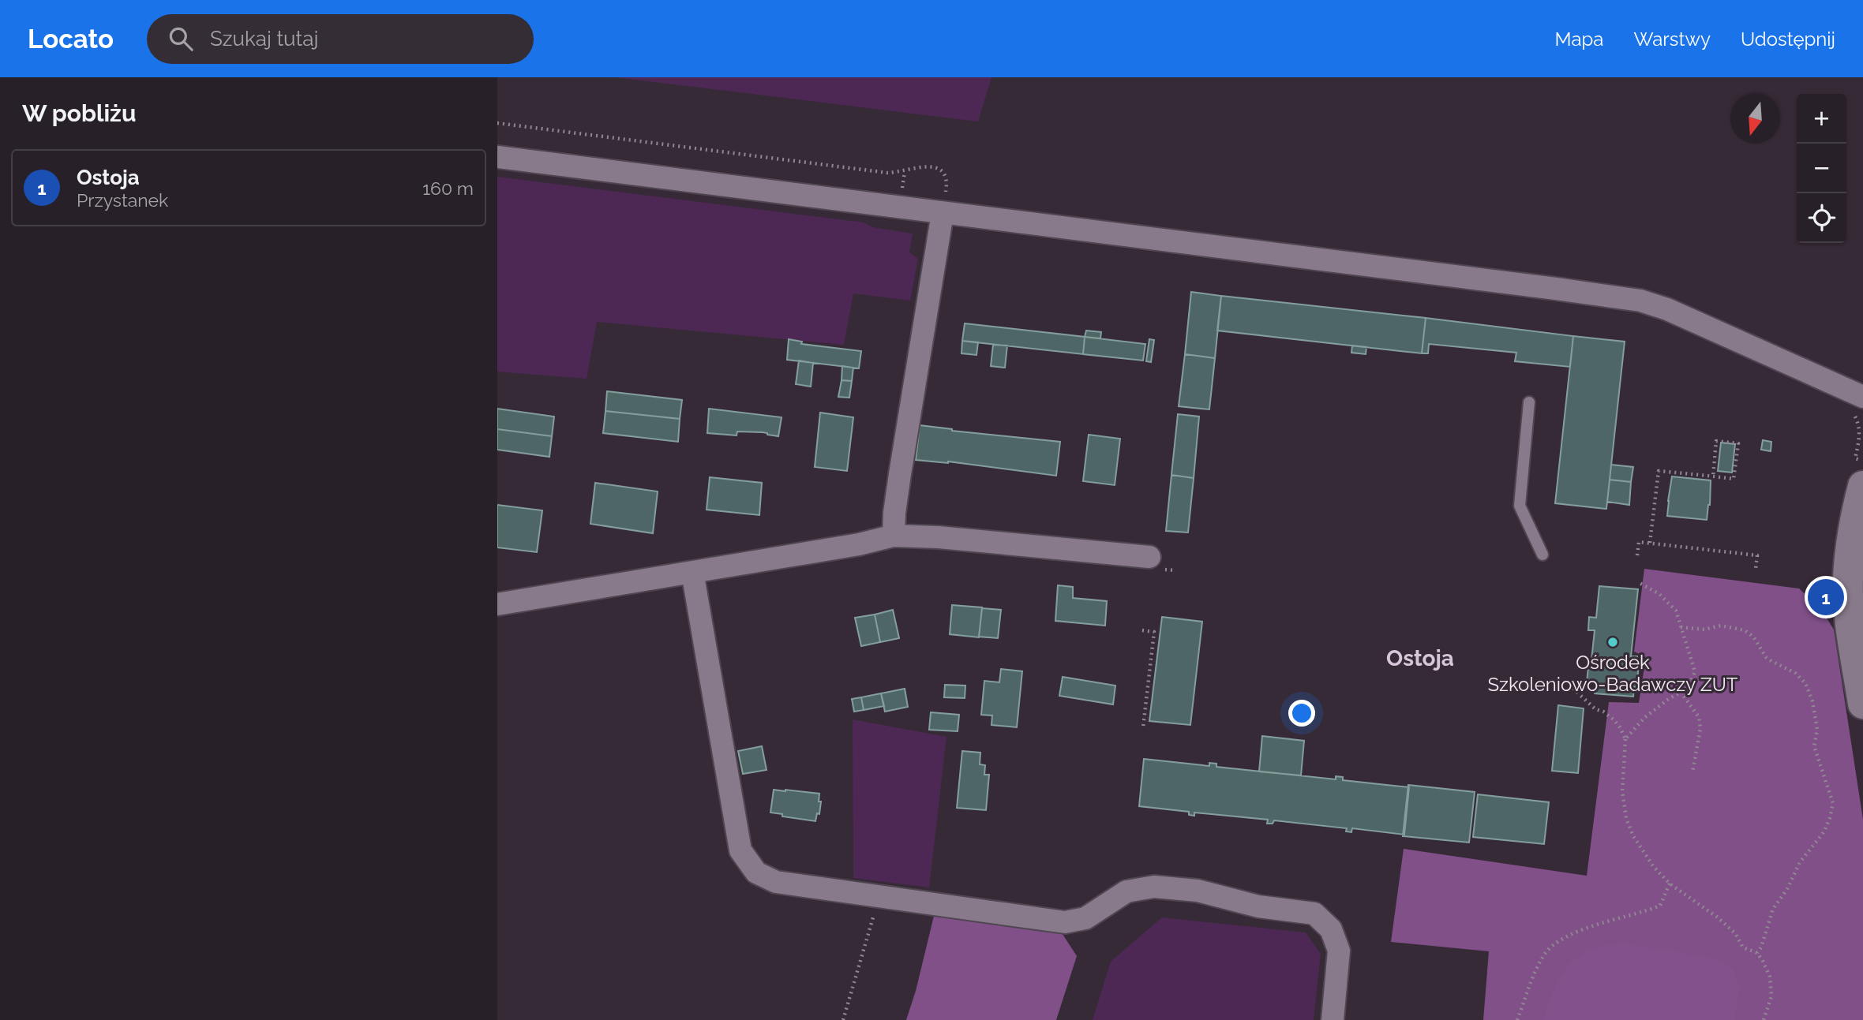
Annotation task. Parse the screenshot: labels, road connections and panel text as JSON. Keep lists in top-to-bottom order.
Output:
{
  "districts": ["Ostoja"],
  "places": ["Ośrodek Szkoleniowo-Badawczy ZUT"],
  "north": "bottom",
  "page": {
    "header": "Locato",
    "search": "Szukaj tutaj",
    "nav": ["Mapa", "Warstwy", "Udostępnij"],
    "heading": "W pobliżu",
    "map_buttons": ["+", "−"],
    "list": [
      {
        "mark": "1",
        "name": "Ostoja",
        "note": "Przystanek",
        "value": "160 m"
      }
    ],
    "pins": "1"
  }
}
